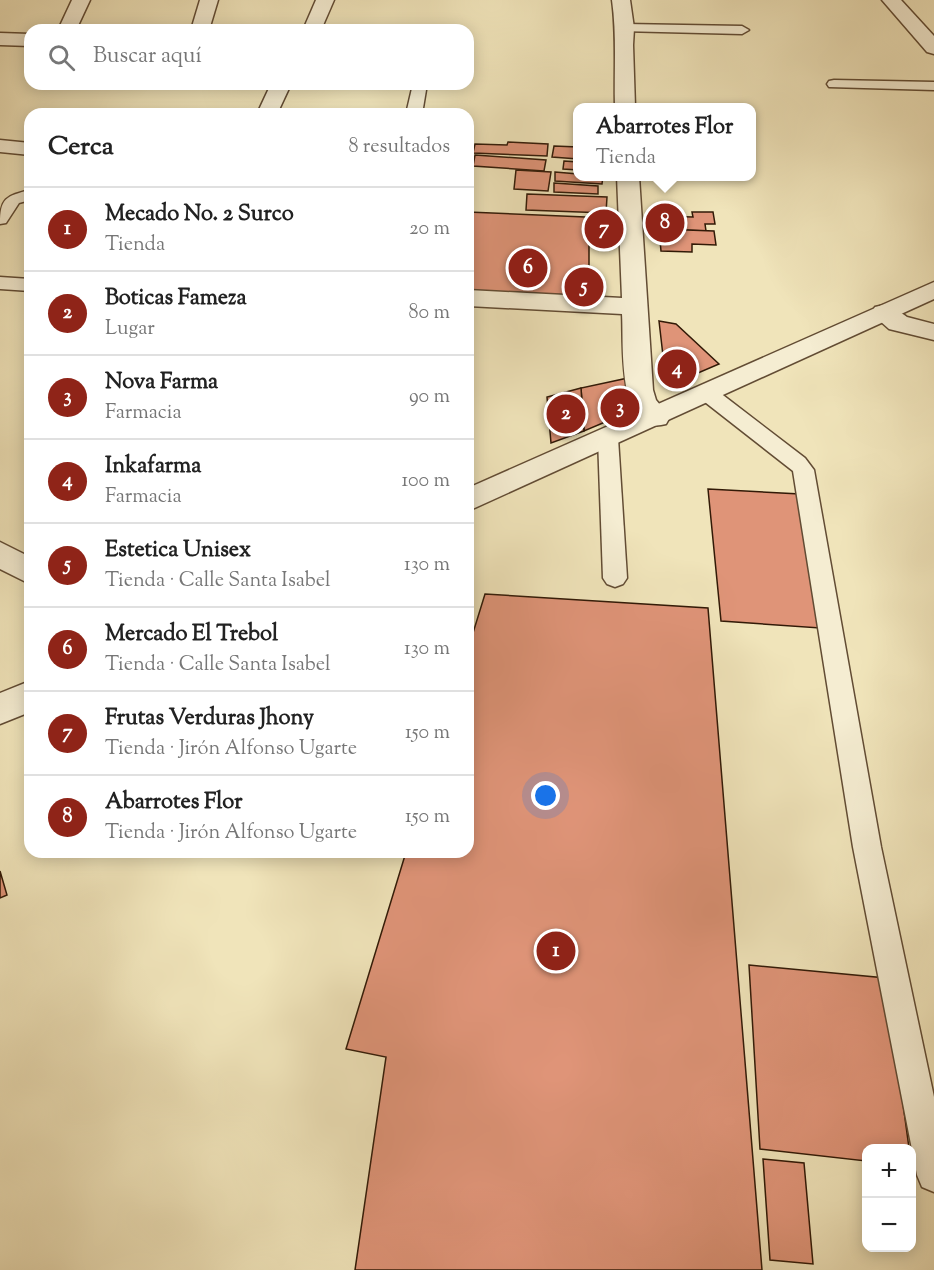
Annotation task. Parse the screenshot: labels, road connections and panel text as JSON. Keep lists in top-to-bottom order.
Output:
{
  "page": {
    "search": "Buscar aquí",
    "popup": ["Abarrotes Flor", "Tienda"],
    "heading": ["Cerca", "8 resultados"],
    "list": [
      {
        "mark": "1",
        "name": "Mecado No. 2 Surco",
        "note": "Tienda",
        "value": "20 m"
      },
      {
        "mark": "2",
        "name": "Boticas Fameza",
        "note": "Lugar",
        "value": "80 m"
      },
      {
        "mark": "3",
        "name": "Nova Farma",
        "note": "Farmacia",
        "value": "90 m"
      },
      {
        "mark": "4",
        "name": "Inkafarma",
        "note": "Farmacia",
        "value": "100 m"
      },
      {
        "mark": "5",
        "name": "Estetica Unisex",
        "note": "Tienda · Calle Santa Isabel",
        "value": "130 m"
      },
      {
        "mark": "6",
        "name": "Mercado El Trebol",
        "note": "Tienda · Calle Santa Isabel",
        "value": "130 m"
      },
      {
        "mark": "7",
        "name": "Frutas Verduras Jhony",
        "note": "Tienda · Jirón Alfonso Ugarte",
        "value": "150 m"
      },
      {
        "mark": "8",
        "name": "Abarrotes Flor",
        "note": "Tienda · Jirón Alfonso Ugarte",
        "value": "150 m"
      }
    ],
    "pins": [
      "8",
      "7",
      "6",
      "5",
      "4",
      "3",
      "2",
      "1"
    ],
    "map_buttons": ["+", "−"]
  }
}
